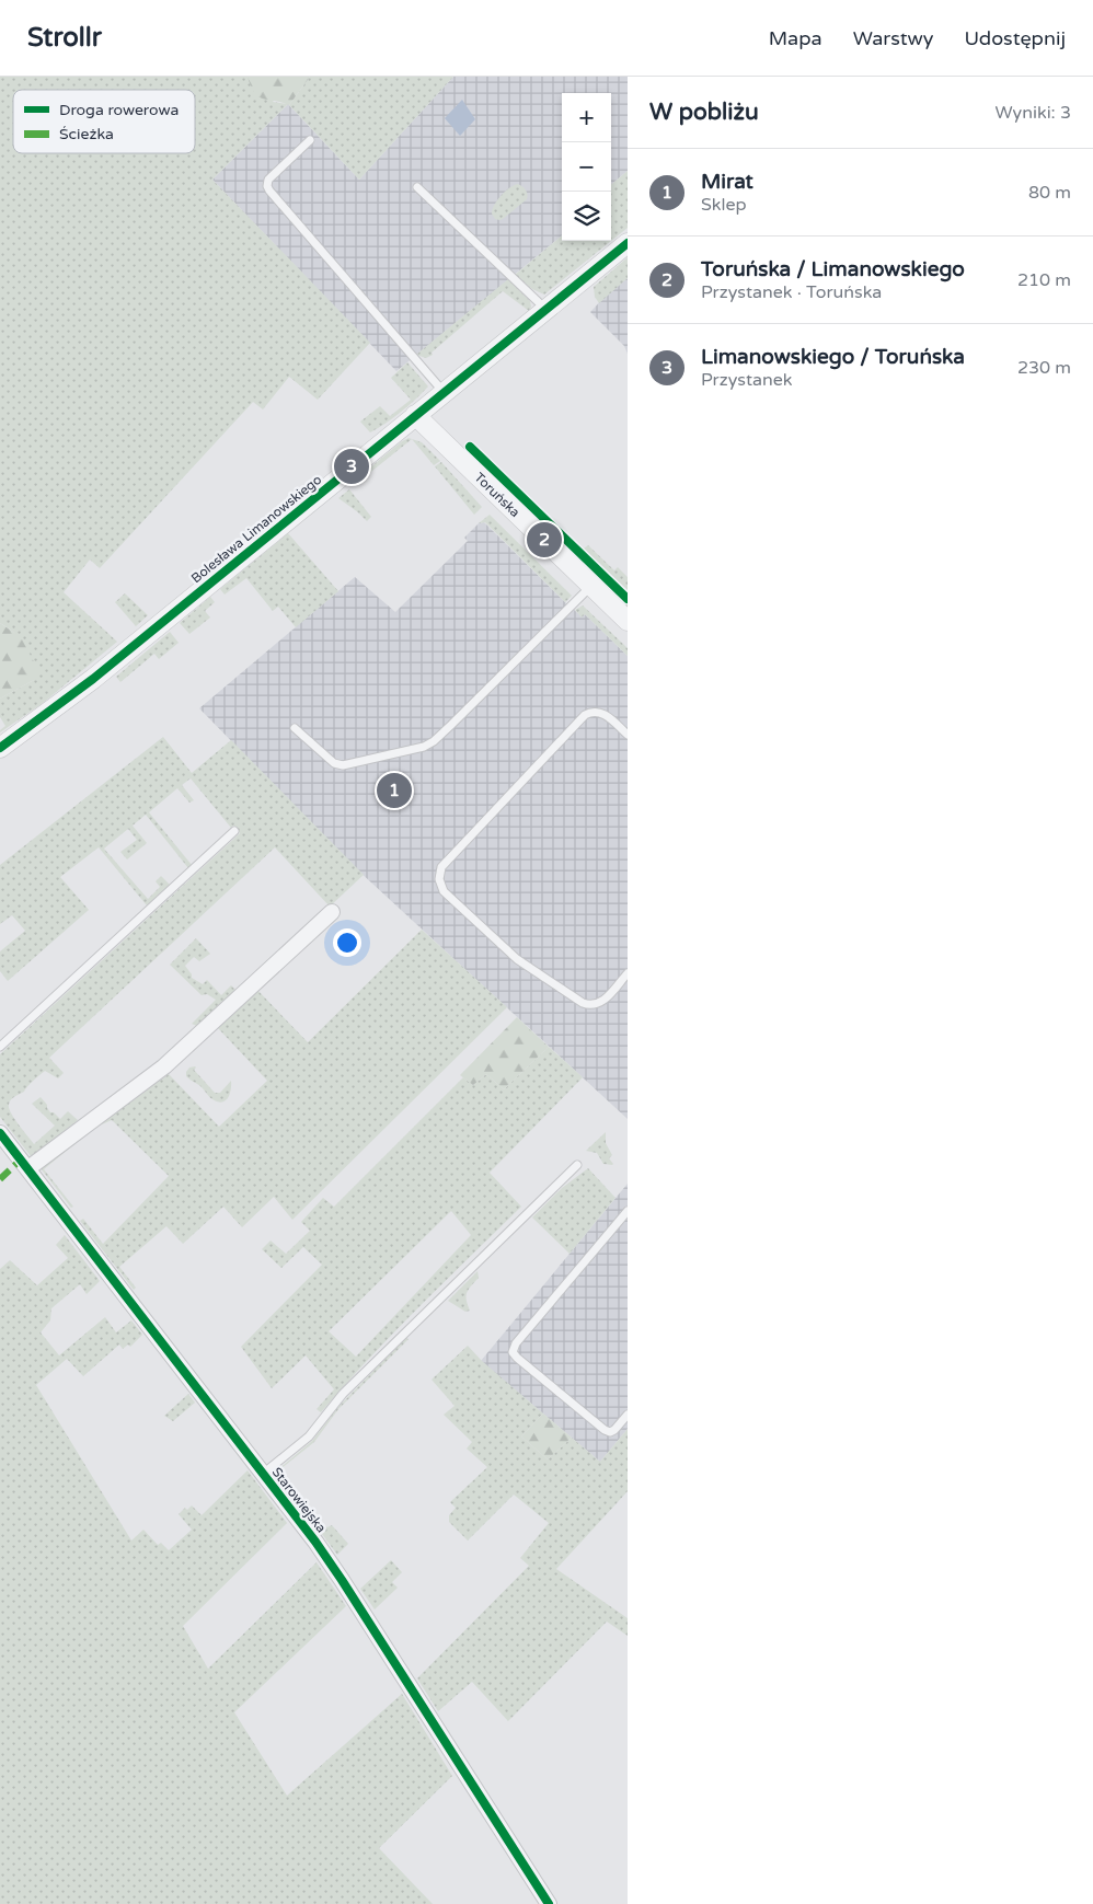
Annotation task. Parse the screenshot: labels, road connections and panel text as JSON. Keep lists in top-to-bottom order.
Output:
{
  "streets": {
    "street": ["Toruńska", "Bolesława Limanowskiego", "Starowiejska"]
  },
  "crossings": [
    ["Toruńska", "Bolesława Limanowskiego"]
  ],
  "legend": ["Droga rowerowa", "Ścieżka"],
  "page": {
    "header": "Strollr",
    "nav": ["Mapa", "Warstwy", "Udostępnij"],
    "heading": ["W pobliżu", "Wyniki: 3"],
    "map_buttons": ["+", "−"],
    "list": [
      {
        "mark": "1",
        "name": "Mirat",
        "note": "Sklep",
        "value": "80 m"
      },
      {
        "mark": "2",
        "name": "Toruńska / Limanowskiego",
        "note": "Przystanek · Toruńska",
        "value": "210 m"
      },
      {
        "mark": "3",
        "name": "Limanowskiego / Toruńska",
        "note": "Przystanek",
        "value": "230 m"
      }
    ],
    "pins": ["3", "2", "1"]
  }
}
